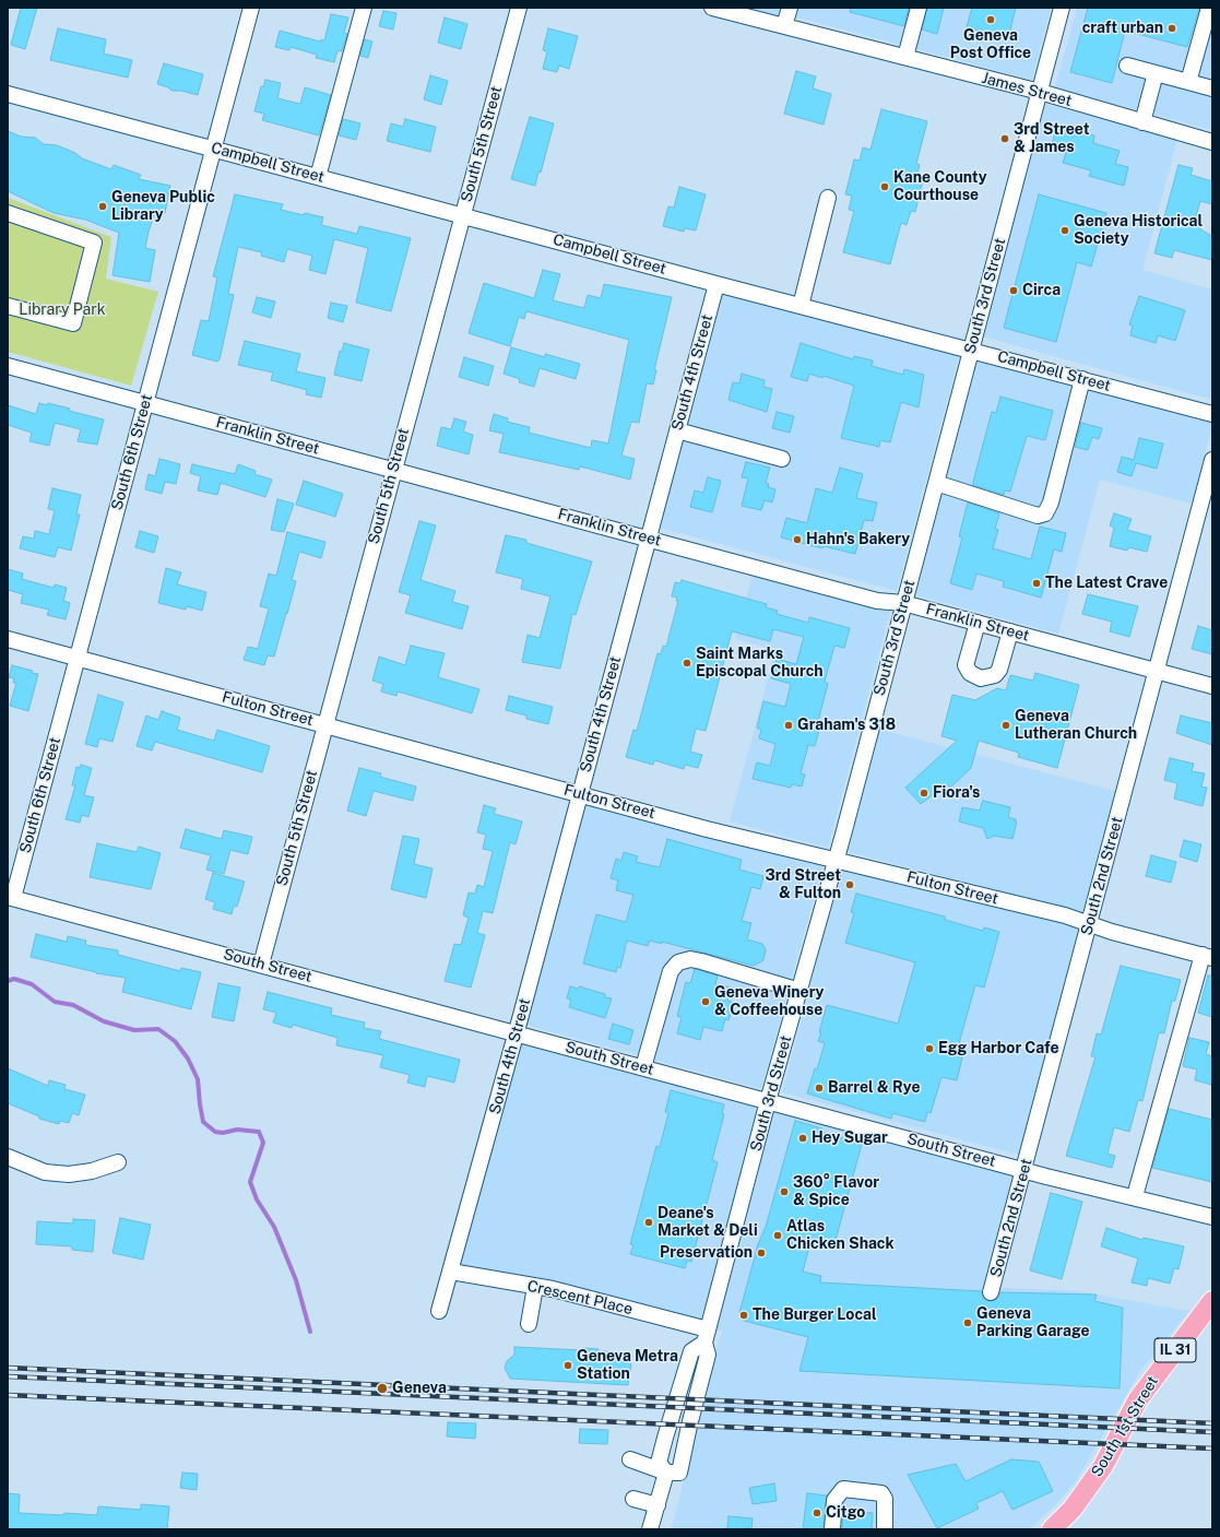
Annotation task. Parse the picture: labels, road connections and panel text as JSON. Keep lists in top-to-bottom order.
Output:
{
  "streets": {
    "main road": ["IL 31", "South 1st Street"],
    "street": [
      "James Street",
      "South 5th Street",
      "Campbell Street",
      "South 3rd Street",
      "South 4th Street",
      "Franklin Street",
      "South 6th Street",
      "Fulton Street",
      "South 2nd Street",
      "South Street",
      "Crescent Place"
    ]
  },
  "crossings": [
    ["James Street", "South 3rd Street"],
    ["South 5th Street", "Campbell Street"],
    ["South 5th Street", "Franklin Street"],
    ["South 5th Street", "Fulton Street"],
    ["South 5th Street", "South Street"],
    ["Campbell Street", "South 3rd Street"],
    ["Campbell Street", "South 4th Street"],
    ["Campbell Street", "South 6th Street"],
    ["South 3rd Street", "Franklin Street"],
    ["South 3rd Street", "Fulton Street"],
    ["South 3rd Street", "South Street"],
    ["South 3rd Street", "Crescent Place"],
    ["South 4th Street", "Franklin Street"],
    ["South 4th Street", "Fulton Street"],
    ["South 4th Street", "South Street"],
    ["South 4th Street", "Crescent Place"],
    ["Franklin Street", "South 6th Street"],
    ["Franklin Street", "South 2nd Street"],
    ["South 6th Street", "Fulton Street"],
    ["South 6th Street", "South Street"],
    ["Fulton Street", "South 2nd Street"],
    ["South 2nd Street", "South Street"]
  ],
  "parks": ["Library Park"],
  "places": [
    "Geneva Post Office",
    "craft urban",
    "3rd Street & James",
    "Kane County Courthouse",
    "Geneva Public Library",
    "Geneva Historical Society",
    "Circa",
    "Hahn's Bakery",
    "The Latest Crave",
    "Saint Marks Episcopal Church",
    "Graham's 318",
    "Geneva Lutheran Church",
    "Fiora's",
    "3rd Street & Fulton",
    "Geneva Winery & Coffeehouse",
    "Egg Harbor Cafe",
    "Barrel & Rye",
    "Hey Sugar",
    "360° Flavor & Spice",
    "Deane's Market & Deli",
    "Atlas Chicken Shack",
    "Preservation",
    "The Burger Local",
    "Geneva Parking Garage",
    "Geneva Metra Station",
    "Geneva",
    "Citgo"
  ]
}
